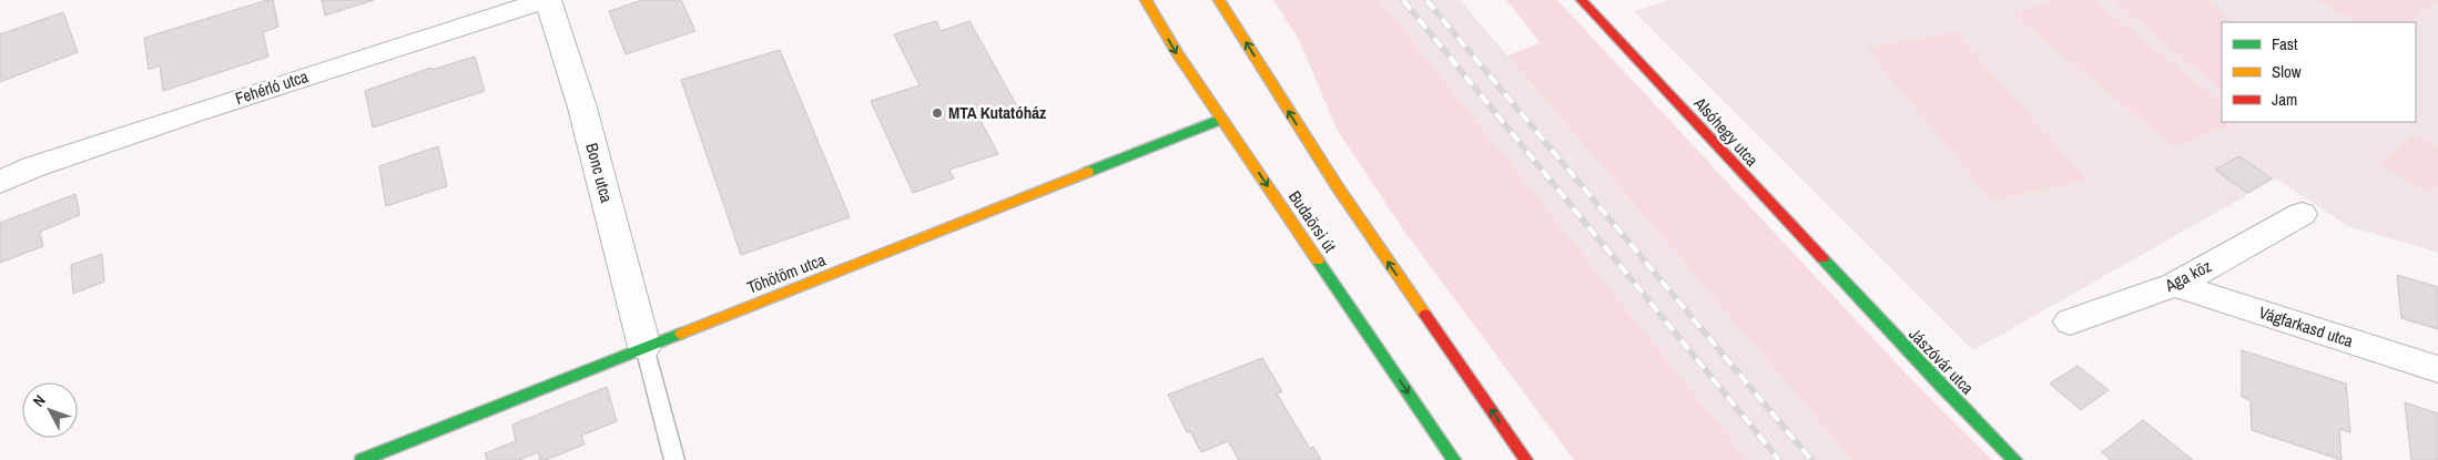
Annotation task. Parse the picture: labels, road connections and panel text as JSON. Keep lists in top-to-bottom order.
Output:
{
  "streets": {
    "street": [
      "Fehérló utca",
      "Alsóhegy utca",
      "Bonc utca",
      "Budaörsi út",
      "Töhötöm utca",
      "Aga köz",
      "Vágfarkasd utca",
      "Jászóvár utca"
    ]
  },
  "crossings": [
    ["Fehérló utca", "Bonc utca"],
    ["Alsóhegy utca", "Jászóvár utca"],
    ["Bonc utca", "Töhötöm utca"],
    ["Budaörsi út", "Töhötöm utca"],
    ["Aga köz", "Vágfarkasd utca"]
  ],
  "places": ["MTA Kutatóház"],
  "legend": ["Fast", "Slow", "Jam"],
  "north": "top left"
}
